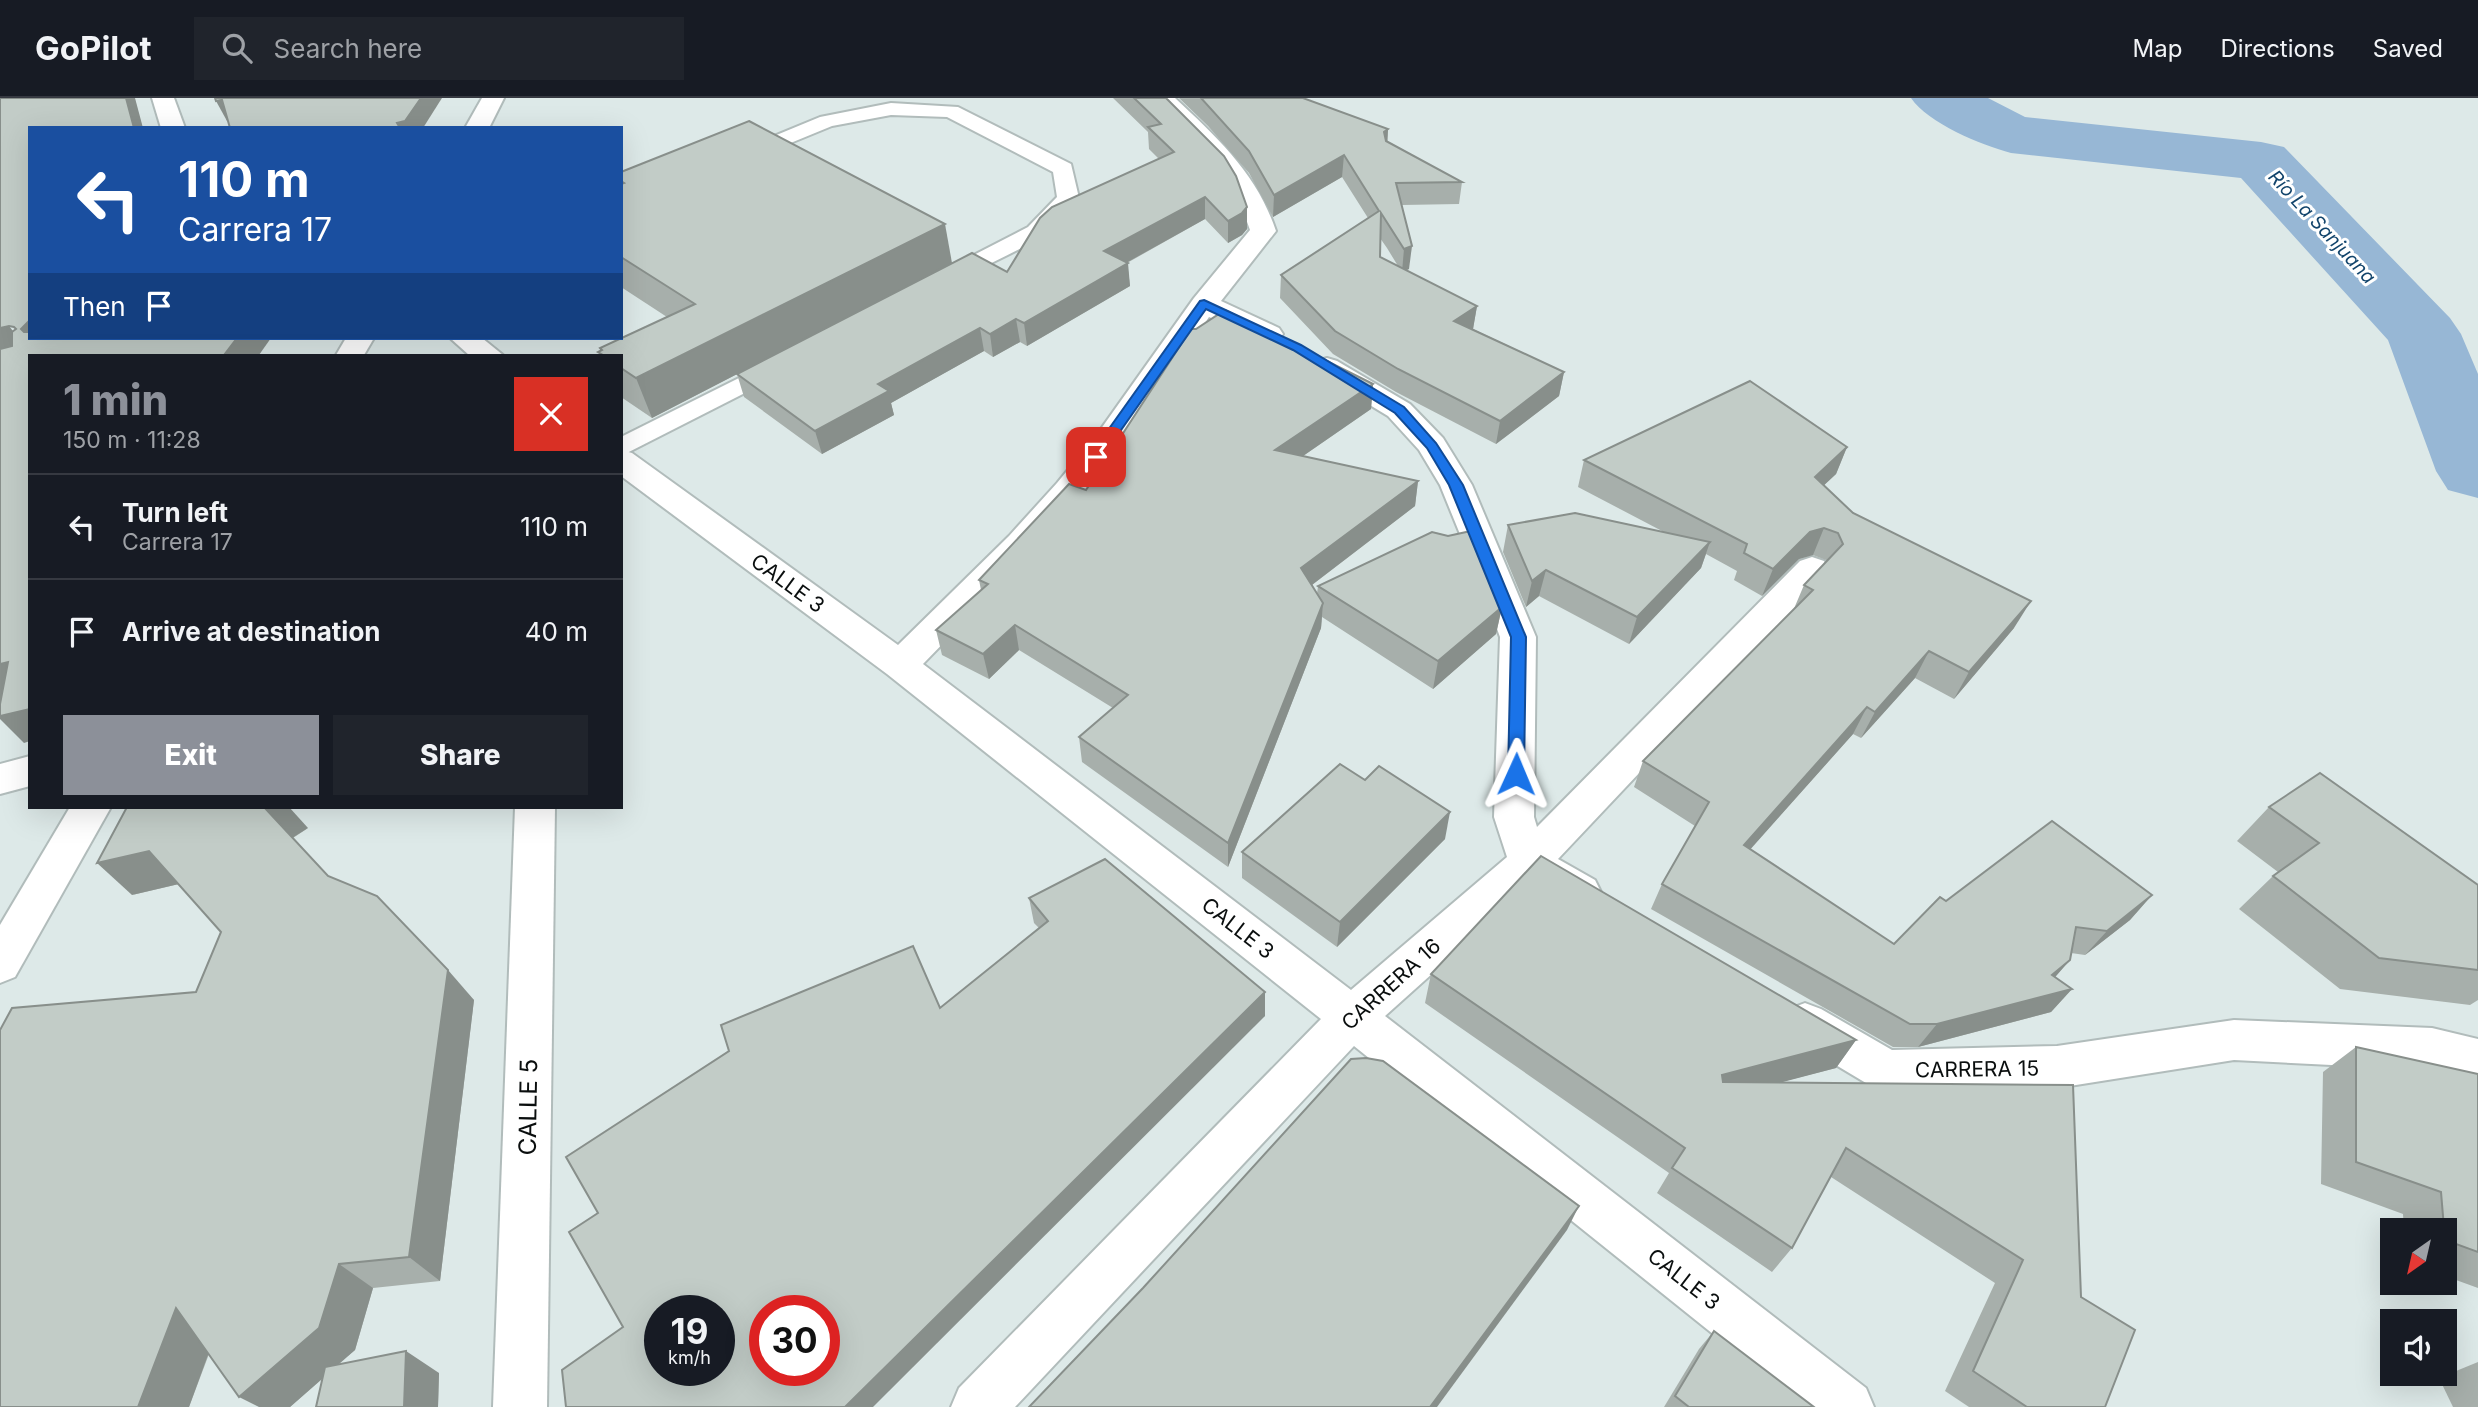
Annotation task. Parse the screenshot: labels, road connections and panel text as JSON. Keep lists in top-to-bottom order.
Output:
{
  "streets": {
    "street": [
      "CALLE 3",
      "CARRERA 16",
      "CARRERA 15",
      "CALLE 5"
    ]
  },
  "crossings": [
    ["CALLE 3", "CARRERA 16"]
  ],
  "water": ["Río La Sanjuana"],
  "north": "bottom left",
  "page": {
    "header": "GoPilot",
    "search": "Search here",
    "nav": ["Map", "Directions", "Saved"],
    "turn": ["110 m", "Carrera 17"],
    "then": "Then",
    "heading": ["1 min", "150 m · 11:28"],
    "list": [
      {
        "name": "Turn left",
        "note": "Carrera 17",
        "value": "110 m"
      },
      {
        "name": "Arrive at destination",
        "value": "40 m"
      }
    ],
    "buttons": ["Exit", "Share"],
    "speed": "19 km/h",
    "limit": "30"
  }
}
